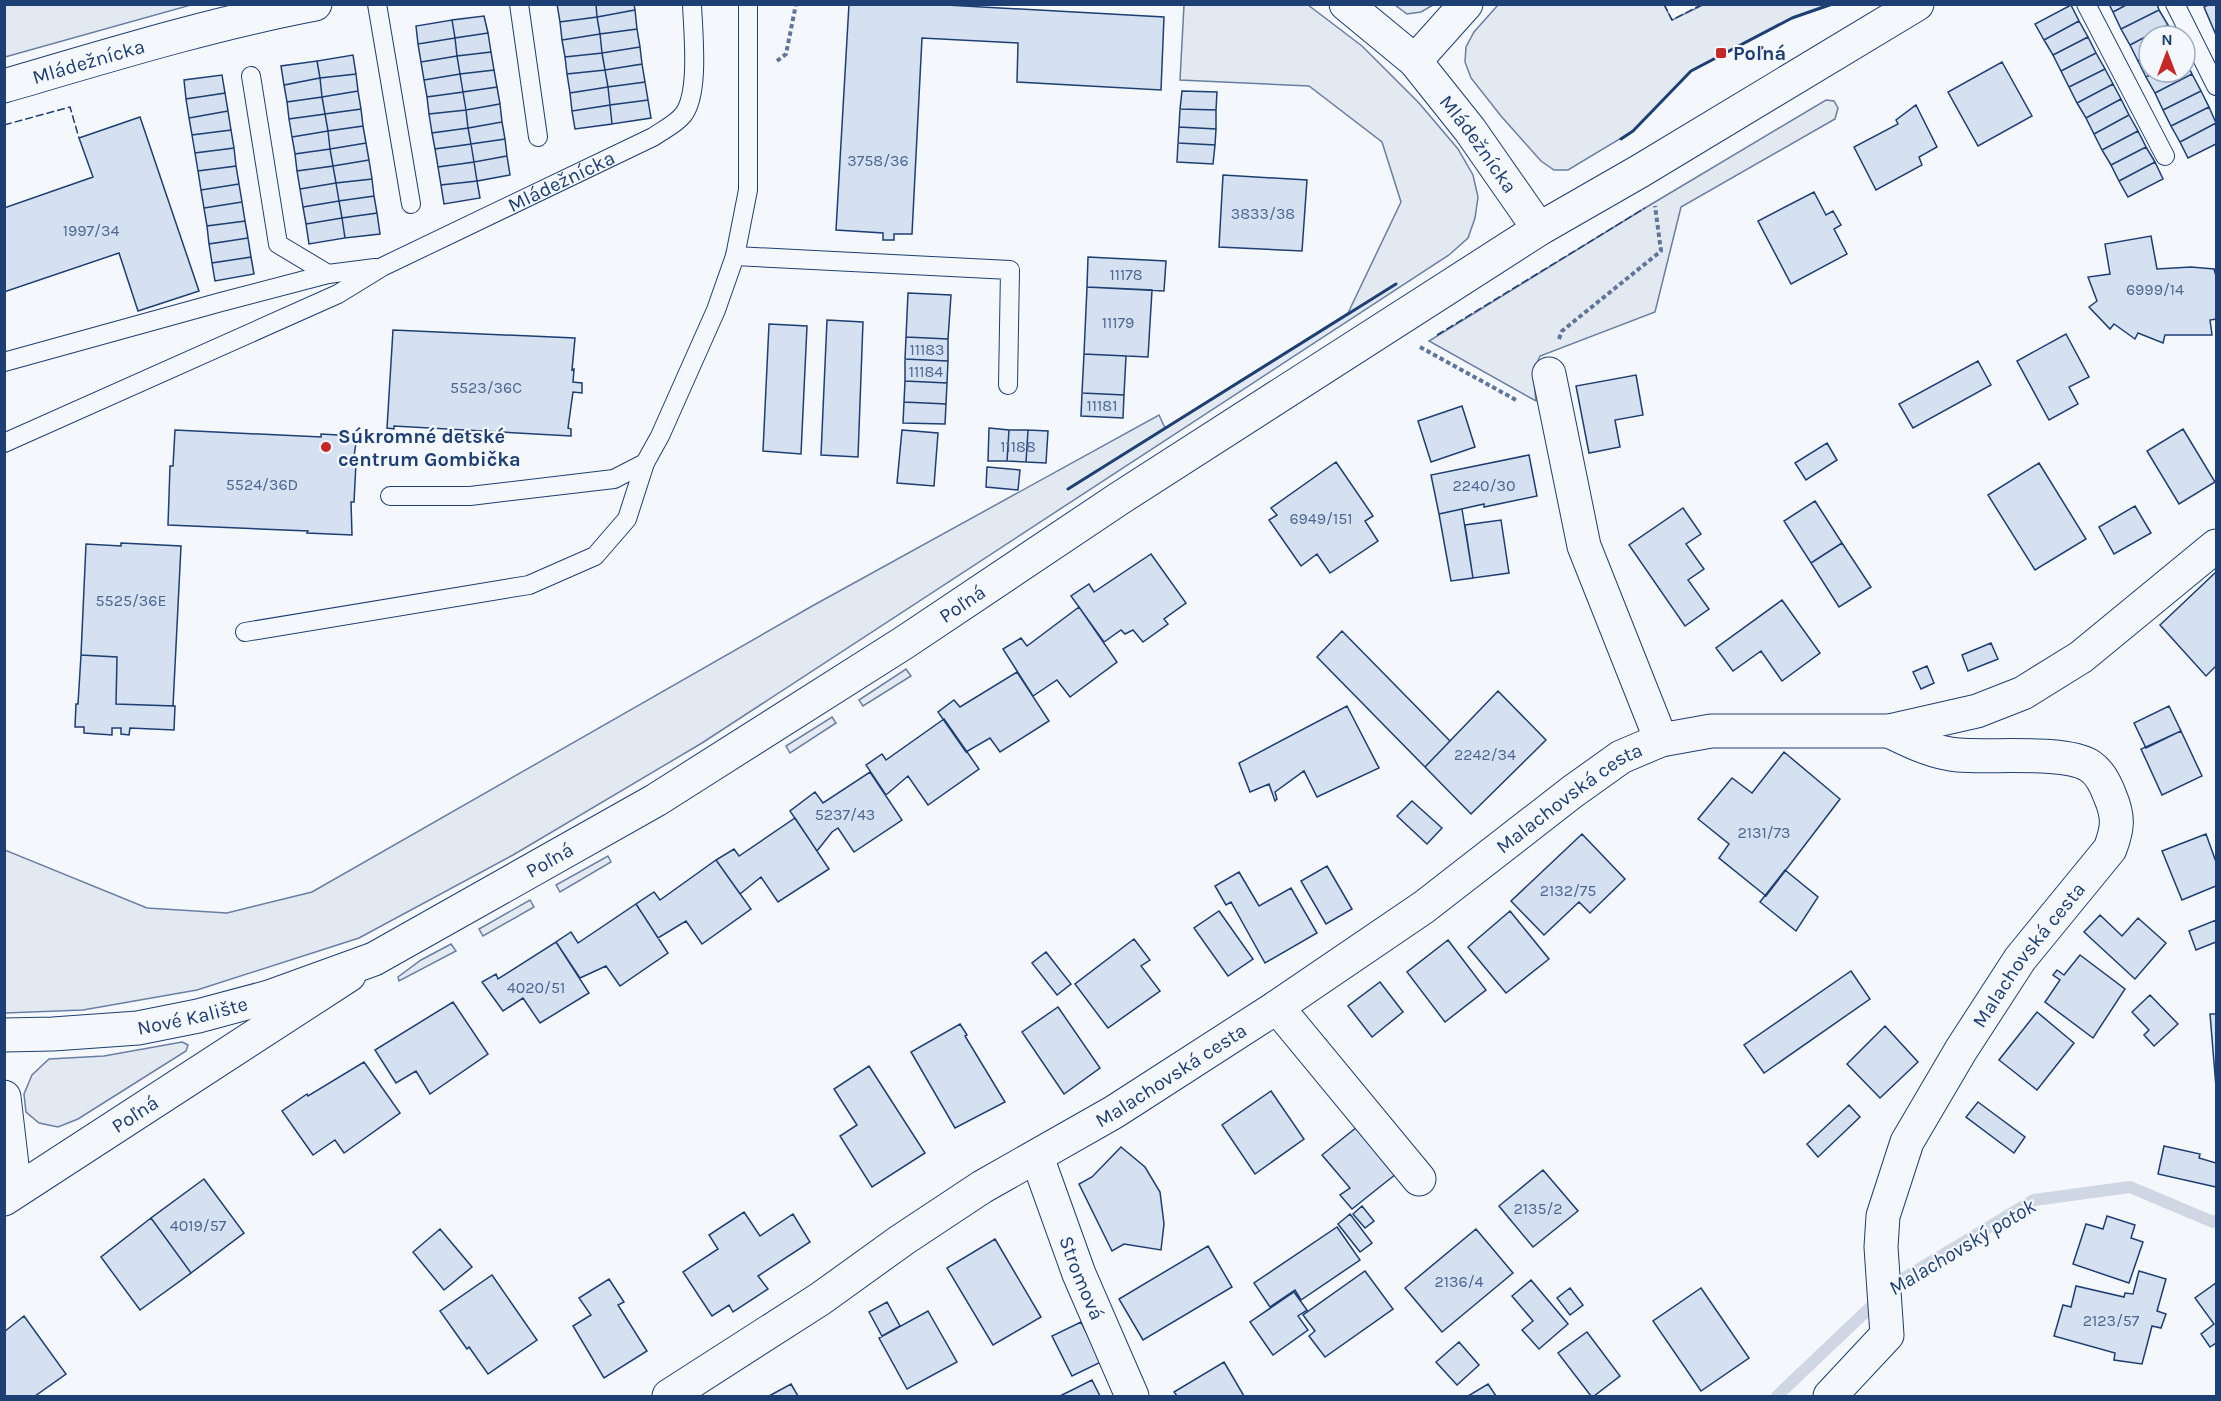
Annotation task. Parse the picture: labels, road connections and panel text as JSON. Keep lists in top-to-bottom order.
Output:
{
  "streets": {
    "street": [
      "Mládežnícka",
      "Poľná",
      "Malachovská cesta",
      "Nové Kalište",
      "Stromová"
    ]
  },
  "crossings": [
    ["Mládežnícka", "Poľná"],
    ["Poľná", "Nové Kalište"],
    ["Malachovská cesta", "Stromová"]
  ],
  "water": ["Malachovský potok"],
  "places": {
    "transit": ["Poľná"],
    "other": ["Súkromné detské centrum Gombička"]
  },
  "house_numbers": [
    "3758/36",
    "3833/38",
    "1997/34",
    "11178",
    "6999/14",
    "11179",
    "11183",
    "11184",
    "5523/36C",
    "11181",
    "11188",
    "5524/36D",
    "2240/30",
    "6949/151",
    "5525/36E",
    "2242/34",
    "5237/43",
    "2131/73",
    "2132/75",
    "4020/51",
    "2135/2",
    "4019/57",
    "2136/4",
    "2123/57"
  ],
  "north": "top"
}
